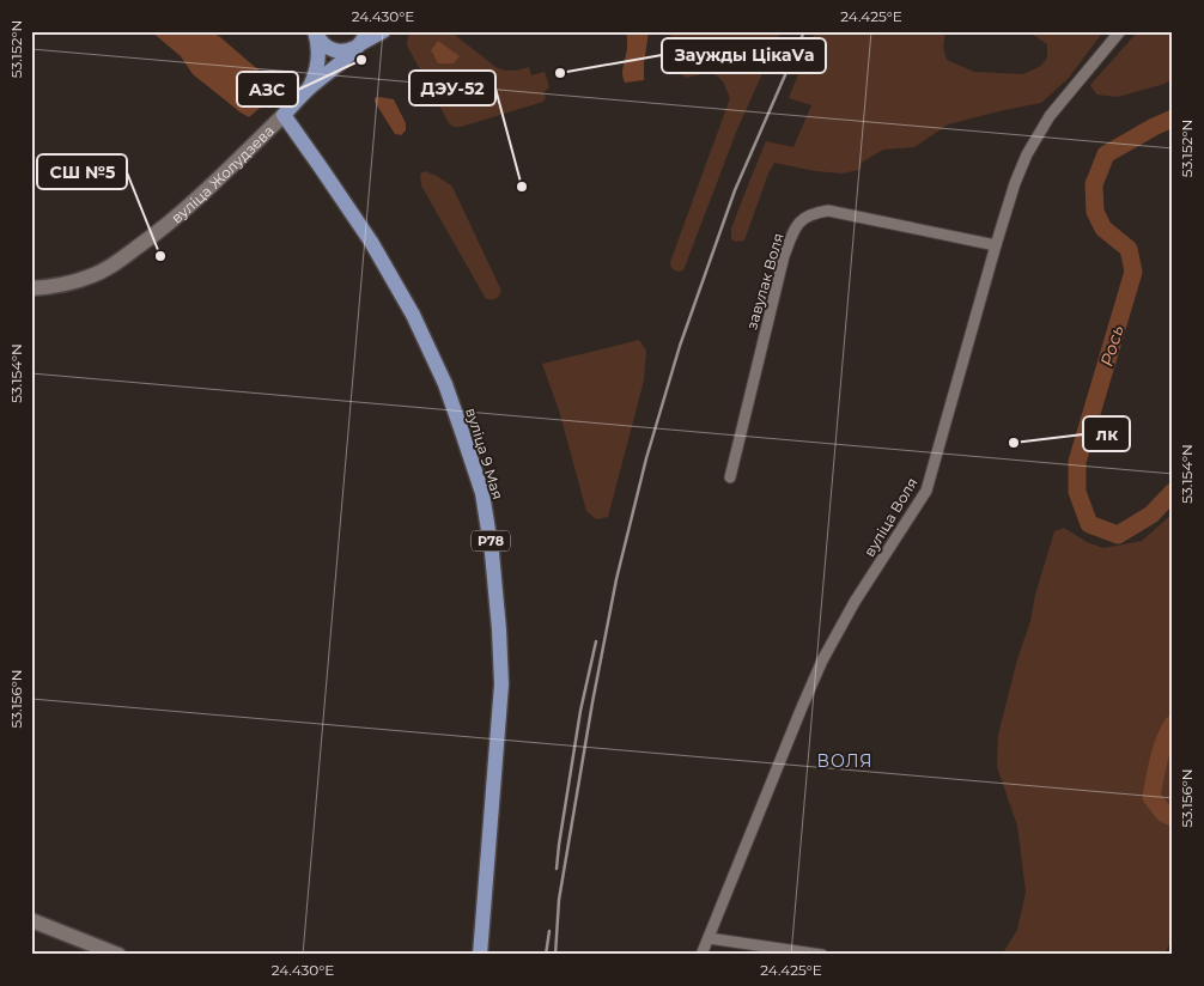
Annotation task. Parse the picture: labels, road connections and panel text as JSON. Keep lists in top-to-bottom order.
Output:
{
  "streets": {
    "main road": ["вуліца Жолудзева", "вуліца 9 Мая", "Р78"],
    "street": ["завулак Воля", "вуліца Воля"]
  },
  "crossings": [
    ["вуліца Жолудзева", "вуліца 9 Мая"],
    ["завулак Воля", "вуліца Воля"]
  ],
  "districts": ["ВОЛЯ"],
  "water": ["Рось"],
  "places": [
    "АЗС",
    "Заужды ЦікаVа",
    "ДЭУ-52",
    "СШ №5",
    "лк"
  ],
  "coordinates": [
    "24.430°E",
    "24.425°E",
    "53.152°N",
    "53.154°N",
    "53.156°N"
  ]
}
